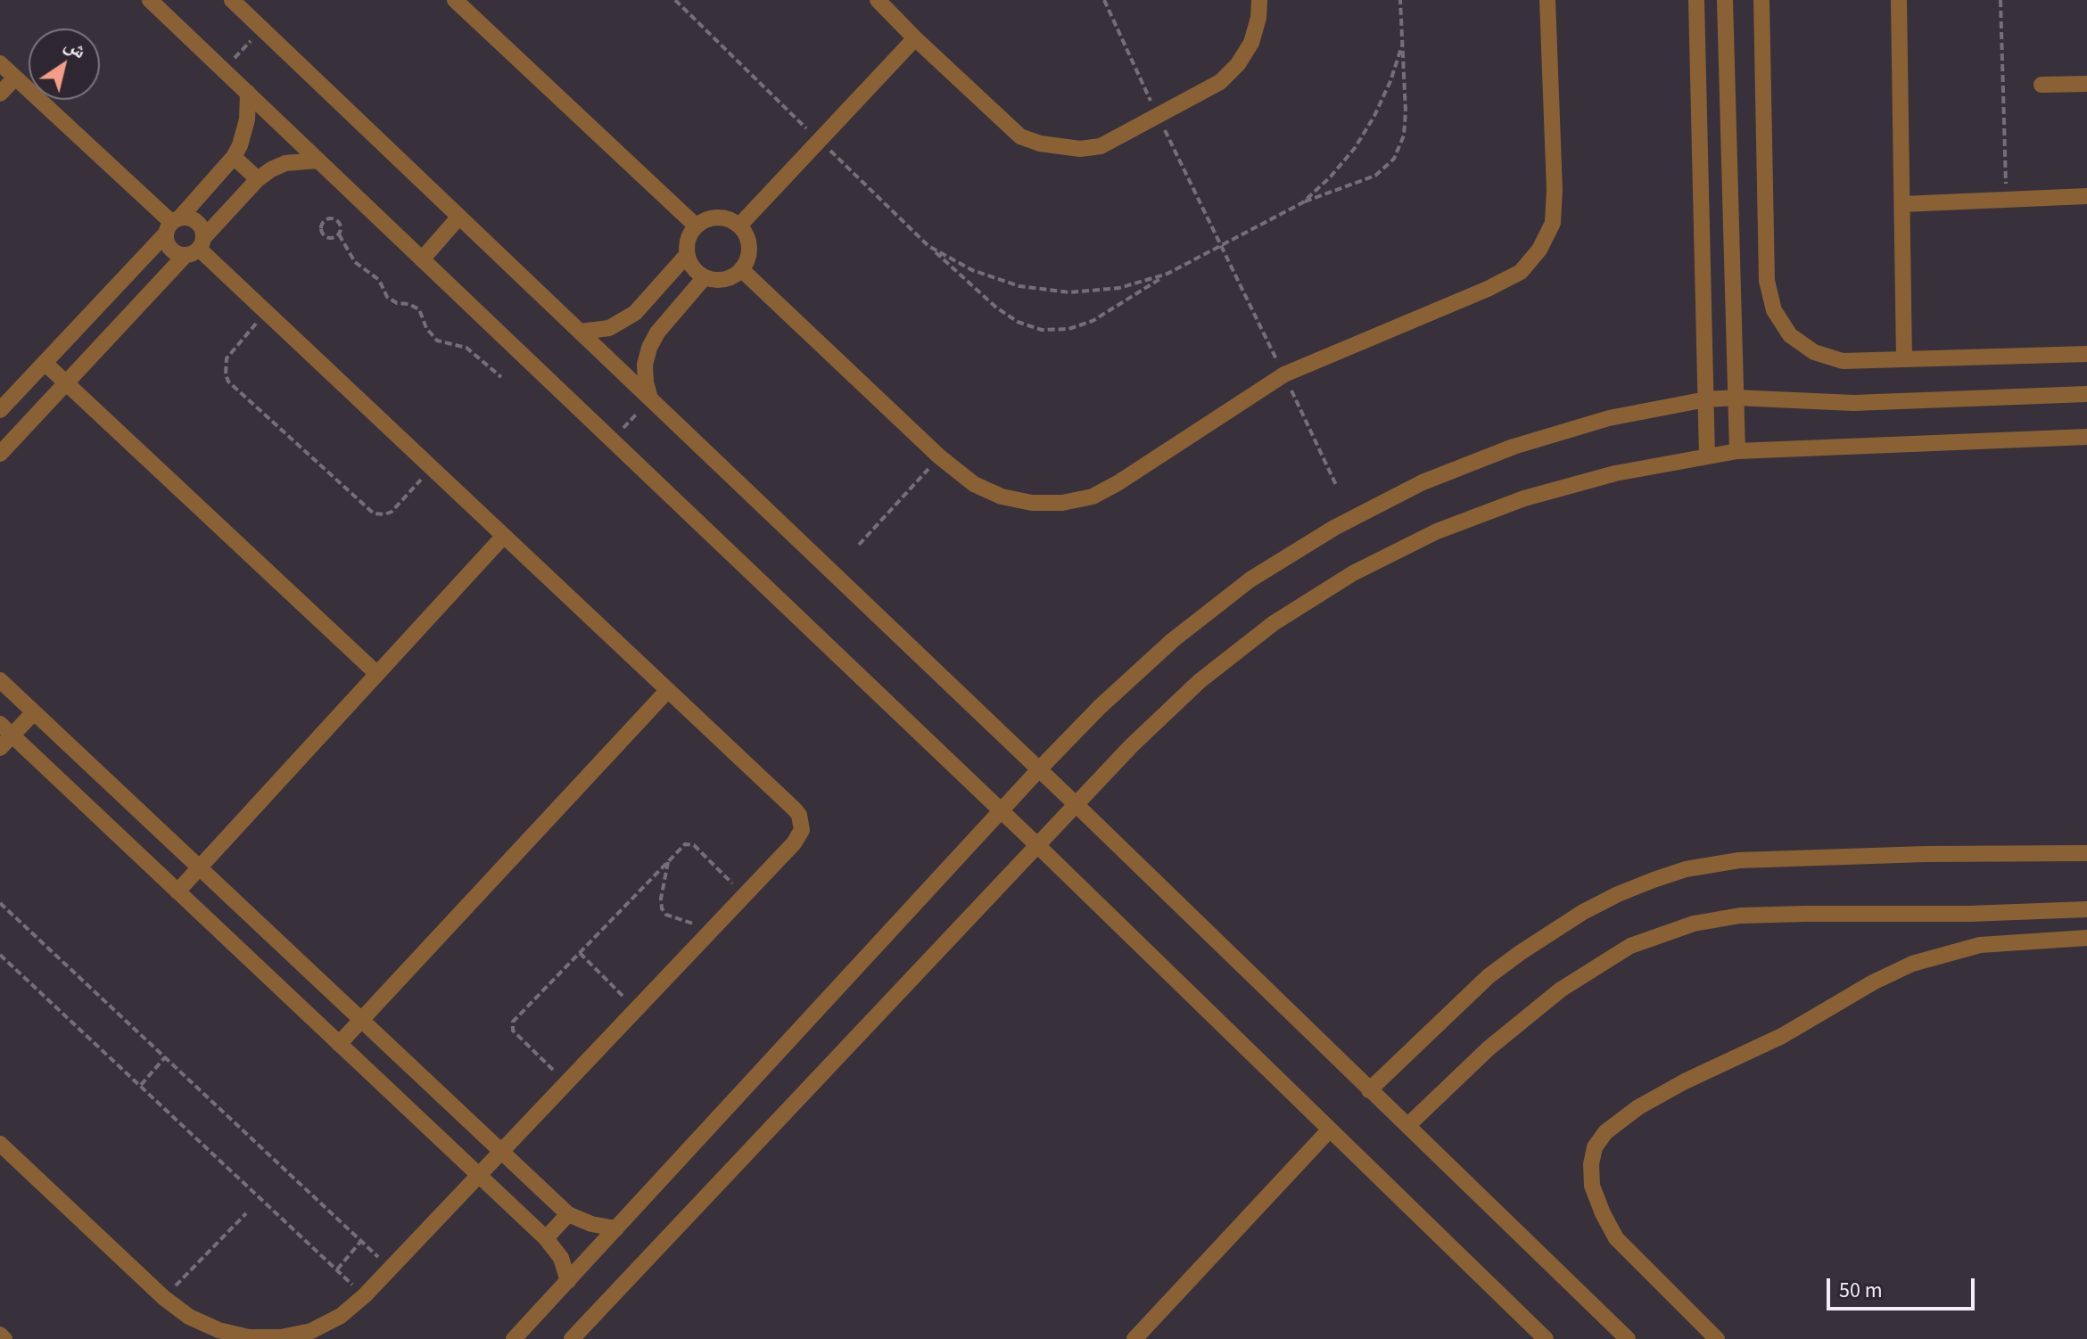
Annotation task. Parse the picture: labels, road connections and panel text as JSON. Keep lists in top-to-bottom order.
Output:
{
  "scale_bar": "50 m",
  "north": "top right"
}
